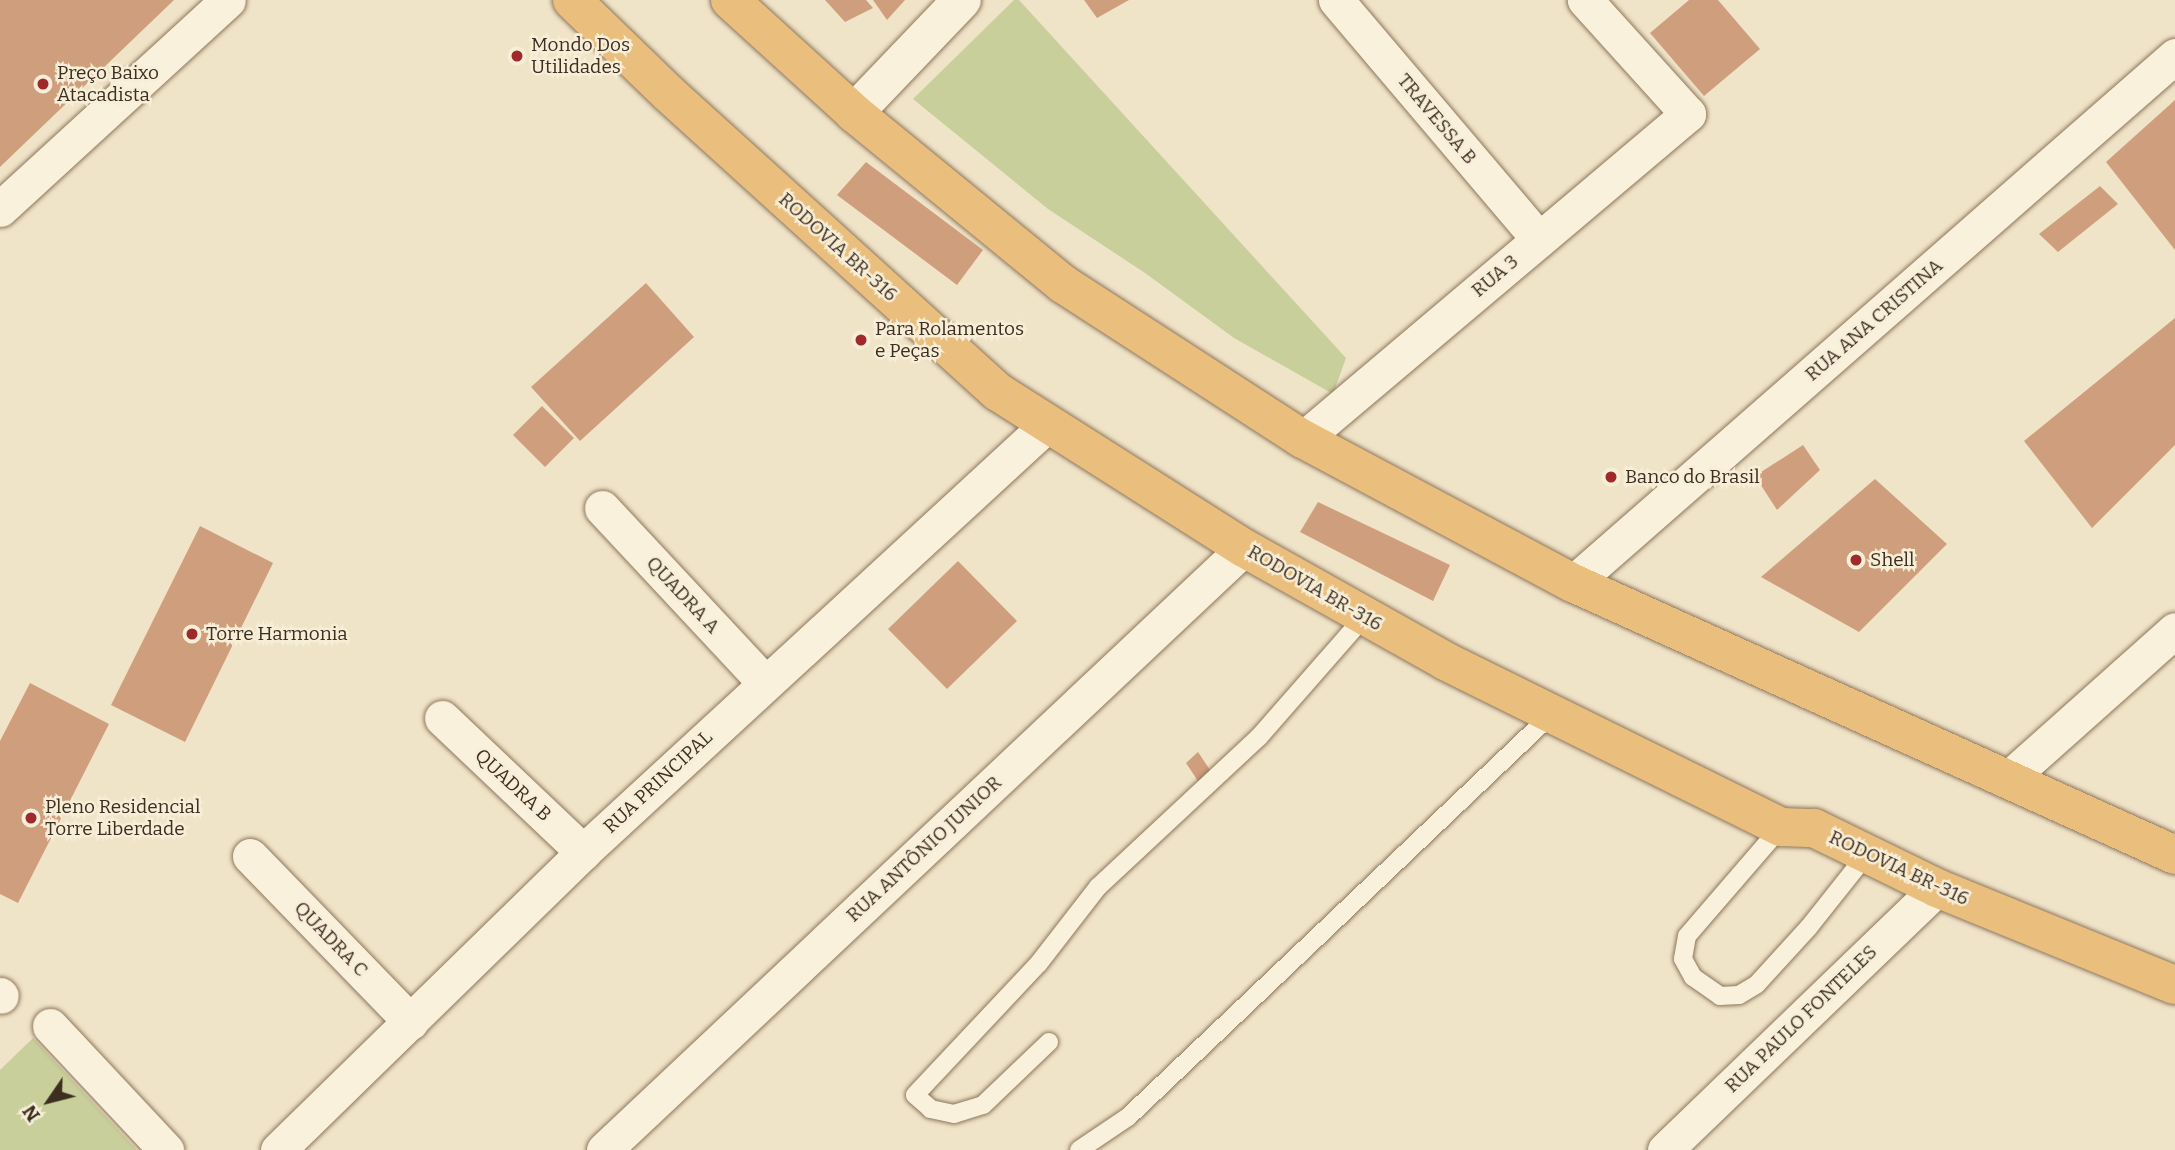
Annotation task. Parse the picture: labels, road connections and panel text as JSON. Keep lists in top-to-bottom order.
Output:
{
  "streets": {
    "highway": ["RODOVIA BR-316"],
    "street": [
      "TRAVESSA B",
      "RUA 3",
      "RUA ANA CRISTINA",
      "QUADRA A",
      "RUA PRINCIPAL",
      "QUADRA B",
      "RUA ANTÔNIO JUNIOR",
      "QUADRA C",
      "RUA PAULO FONTELES"
    ]
  },
  "crossings": [
    ["TRAVESSA B", "RUA 3"],
    ["RODOVIA BR-316", "RUA PRINCIPAL"],
    ["RODOVIA BR-316", "RUA ANTÔNIO JUNIOR"],
    ["RODOVIA BR-316", "RUA PAULO FONTELES"],
    ["QUADRA A", "RUA PRINCIPAL"],
    ["RUA PRINCIPAL", "QUADRA B"],
    ["RUA PRINCIPAL", "QUADRA C"]
  ],
  "places": [
    "Mondo Dos Utilidades",
    "Preço Baixo Atacadista",
    "Para Rolamentos e Peças",
    "Banco do Brasil",
    "Shell",
    "Torre Harmonia",
    "Pleno Residencial Torre Liberdade"
  ],
  "north": "bottom left"
}
